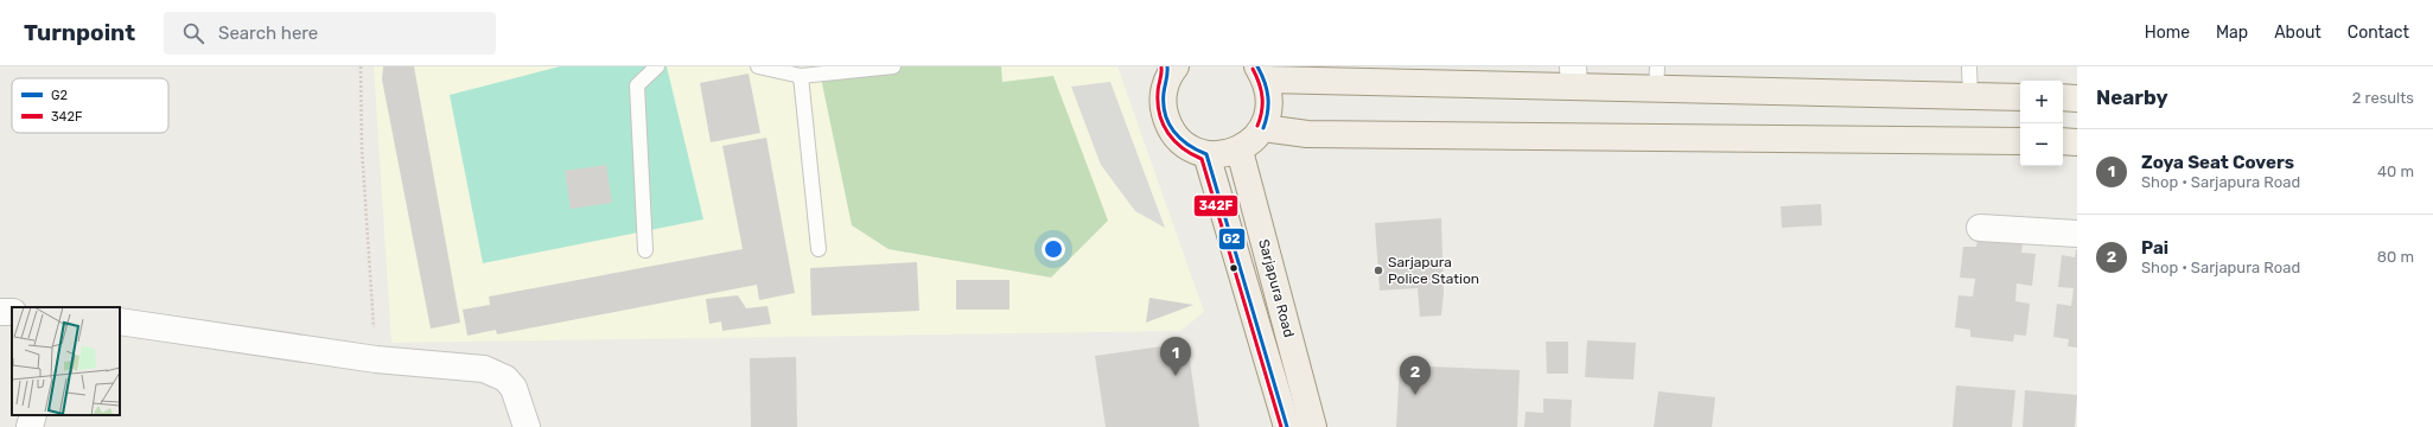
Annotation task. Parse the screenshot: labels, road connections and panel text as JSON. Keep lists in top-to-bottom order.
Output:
{
  "streets": {
    "main road": ["Sarjapura Road"]
  },
  "places": ["Sarjapura Police Station"],
  "lines": ["transit line G2", "transit line 342F"],
  "legend": ["G2", "342F"],
  "page": {
    "header": "Turnpoint",
    "search": "Search here",
    "nav": [
      "Home",
      "Map",
      "About",
      "Contact"
    ],
    "heading": ["Nearby", "2 results"],
    "map_buttons": ["+", "−"],
    "list": [
      {
        "mark": "1",
        "name": "Zoya Seat Covers",
        "note": "Shop · Sarjapura Road",
        "value": "40 m"
      },
      {
        "mark": "2",
        "name": "Pai",
        "note": "Shop · Sarjapura Road",
        "value": "80 m"
      }
    ],
    "pins": ["1", "2"]
  }
}
